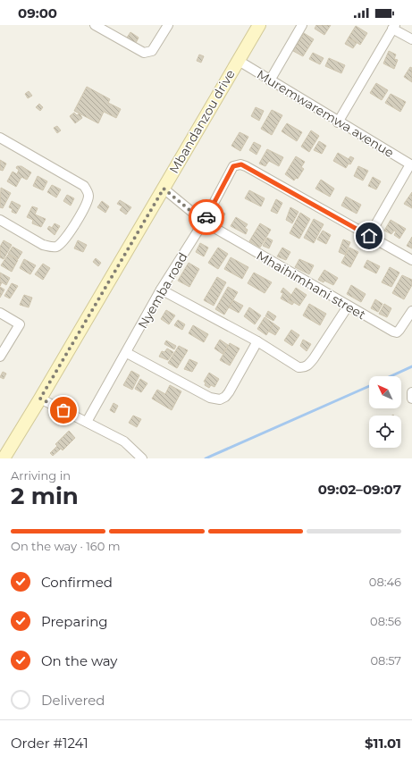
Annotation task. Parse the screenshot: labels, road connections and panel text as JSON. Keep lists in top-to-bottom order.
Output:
{
  "streets": {
    "street": [
      "Muremwaremwa avenue",
      "Mbandanzou drive",
      "Mhaihimhani street",
      "Nyemba road"
    ]
  },
  "crossings": [
    ["Muremwaremwa avenue", "Mbandanzou drive"],
    ["Mbandanzou drive", "Mhaihimhani street"],
    ["Mhaihimhani street", "Nyemba road"]
  ],
  "north": "top left",
  "page": {
    "status": "09:00",
    "heading": ["2 min", "Arriving in", "09:02–09:07"],
    "panel": ["Order #1241", "$11.01"],
    "bar": "On the way · 160 m",
    "list": [
      ["Confirmed", "08:46"],
      ["Preparing", "08:56"],
      ["On the way", "08:57"],
      "Delivered"
    ]
  }
}
